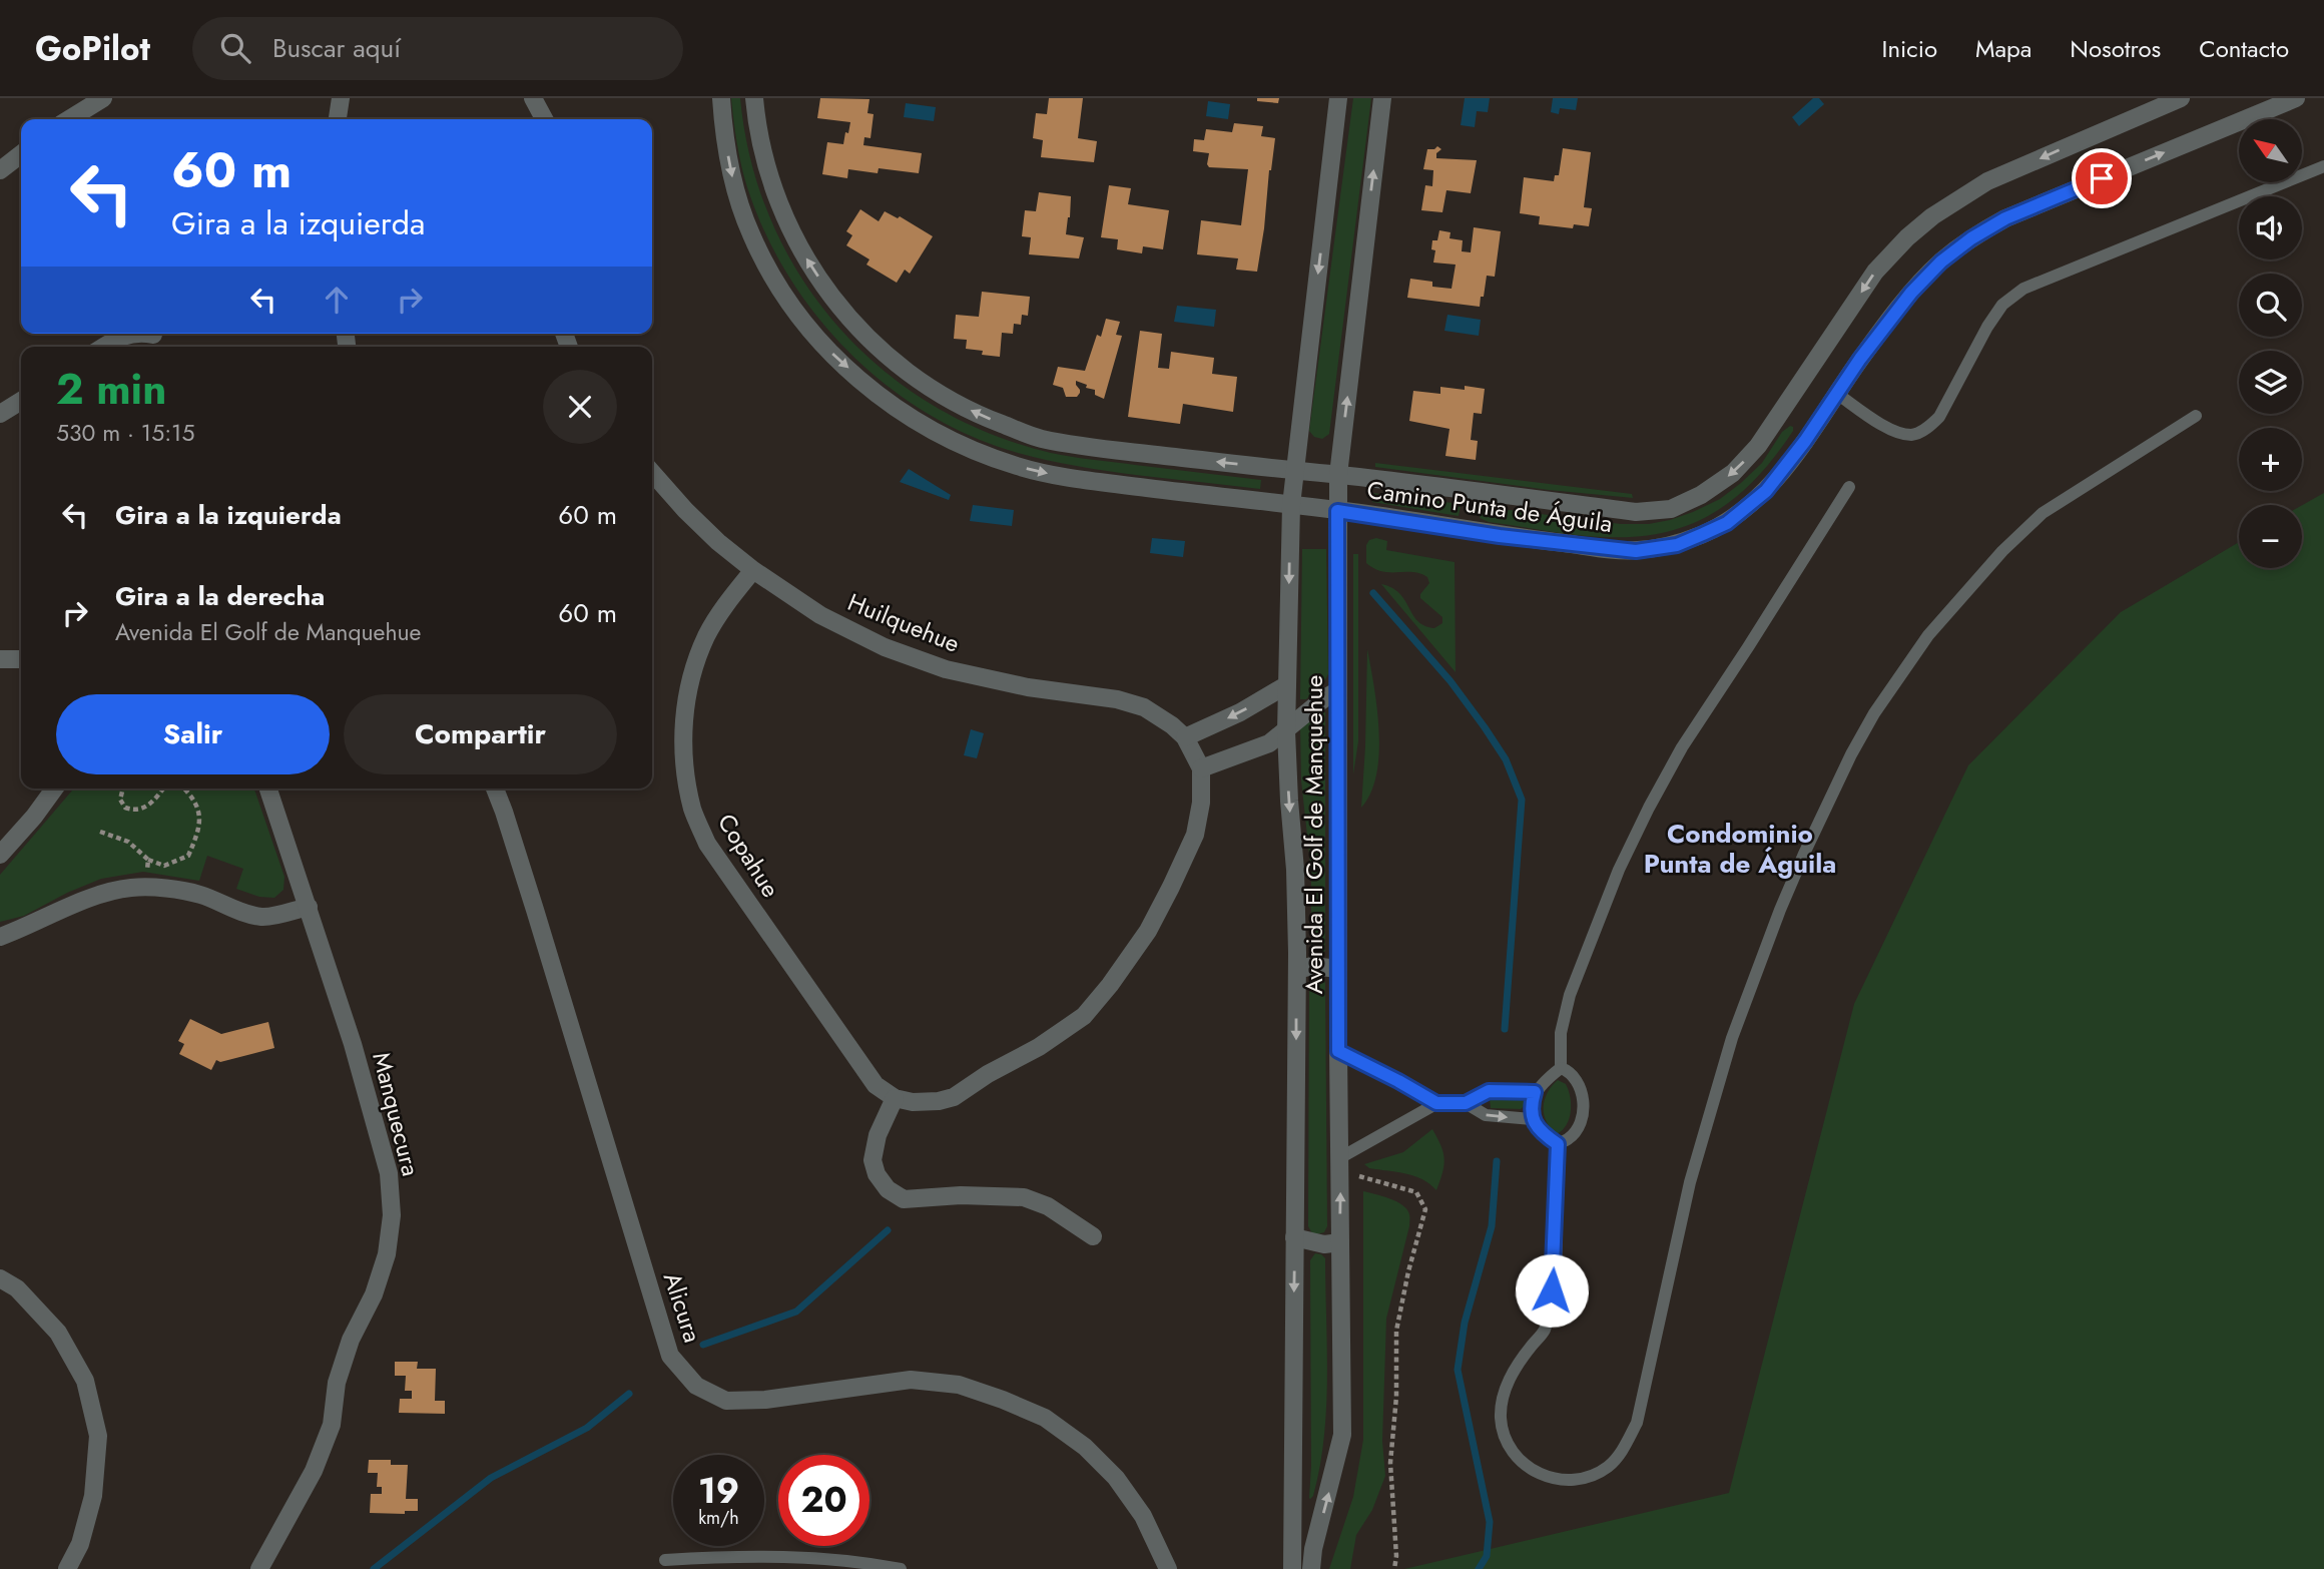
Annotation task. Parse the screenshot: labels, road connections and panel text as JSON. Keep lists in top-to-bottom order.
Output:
{
  "streets": {
    "street": [
      "Camino Punta de Águila",
      "Huilquehue",
      "Avenida El Golf de Manquehue",
      "Copahue",
      "Manquecura",
      "Alicura"
    ]
  },
  "crossings": [
    ["Camino Punta de Águila", "Avenida El Golf de Manquehue"],
    ["Huilquehue", "Copahue"]
  ],
  "districts": ["Condominio Punta de Águila"],
  "north": "top left",
  "page": {
    "header": "GoPilot",
    "search": "Buscar aquí",
    "nav": [
      "Inicio",
      "Mapa",
      "Nosotros",
      "Contacto"
    ],
    "map_buttons": ["+", "−"],
    "turn": ["60 m", "Gira a la izquierda"],
    "heading": ["2 min", "530 m · 15:15"],
    "list": [
      {
        "name": "Gira a la izquierda",
        "value": "60 m"
      },
      {
        "name": "Gira a la derecha",
        "note": "Avenida El Golf de Manquehue",
        "value": "60 m"
      }
    ],
    "buttons": ["Salir", "Compartir"],
    "speed": "19 km/h",
    "limit": "20"
  }
}
